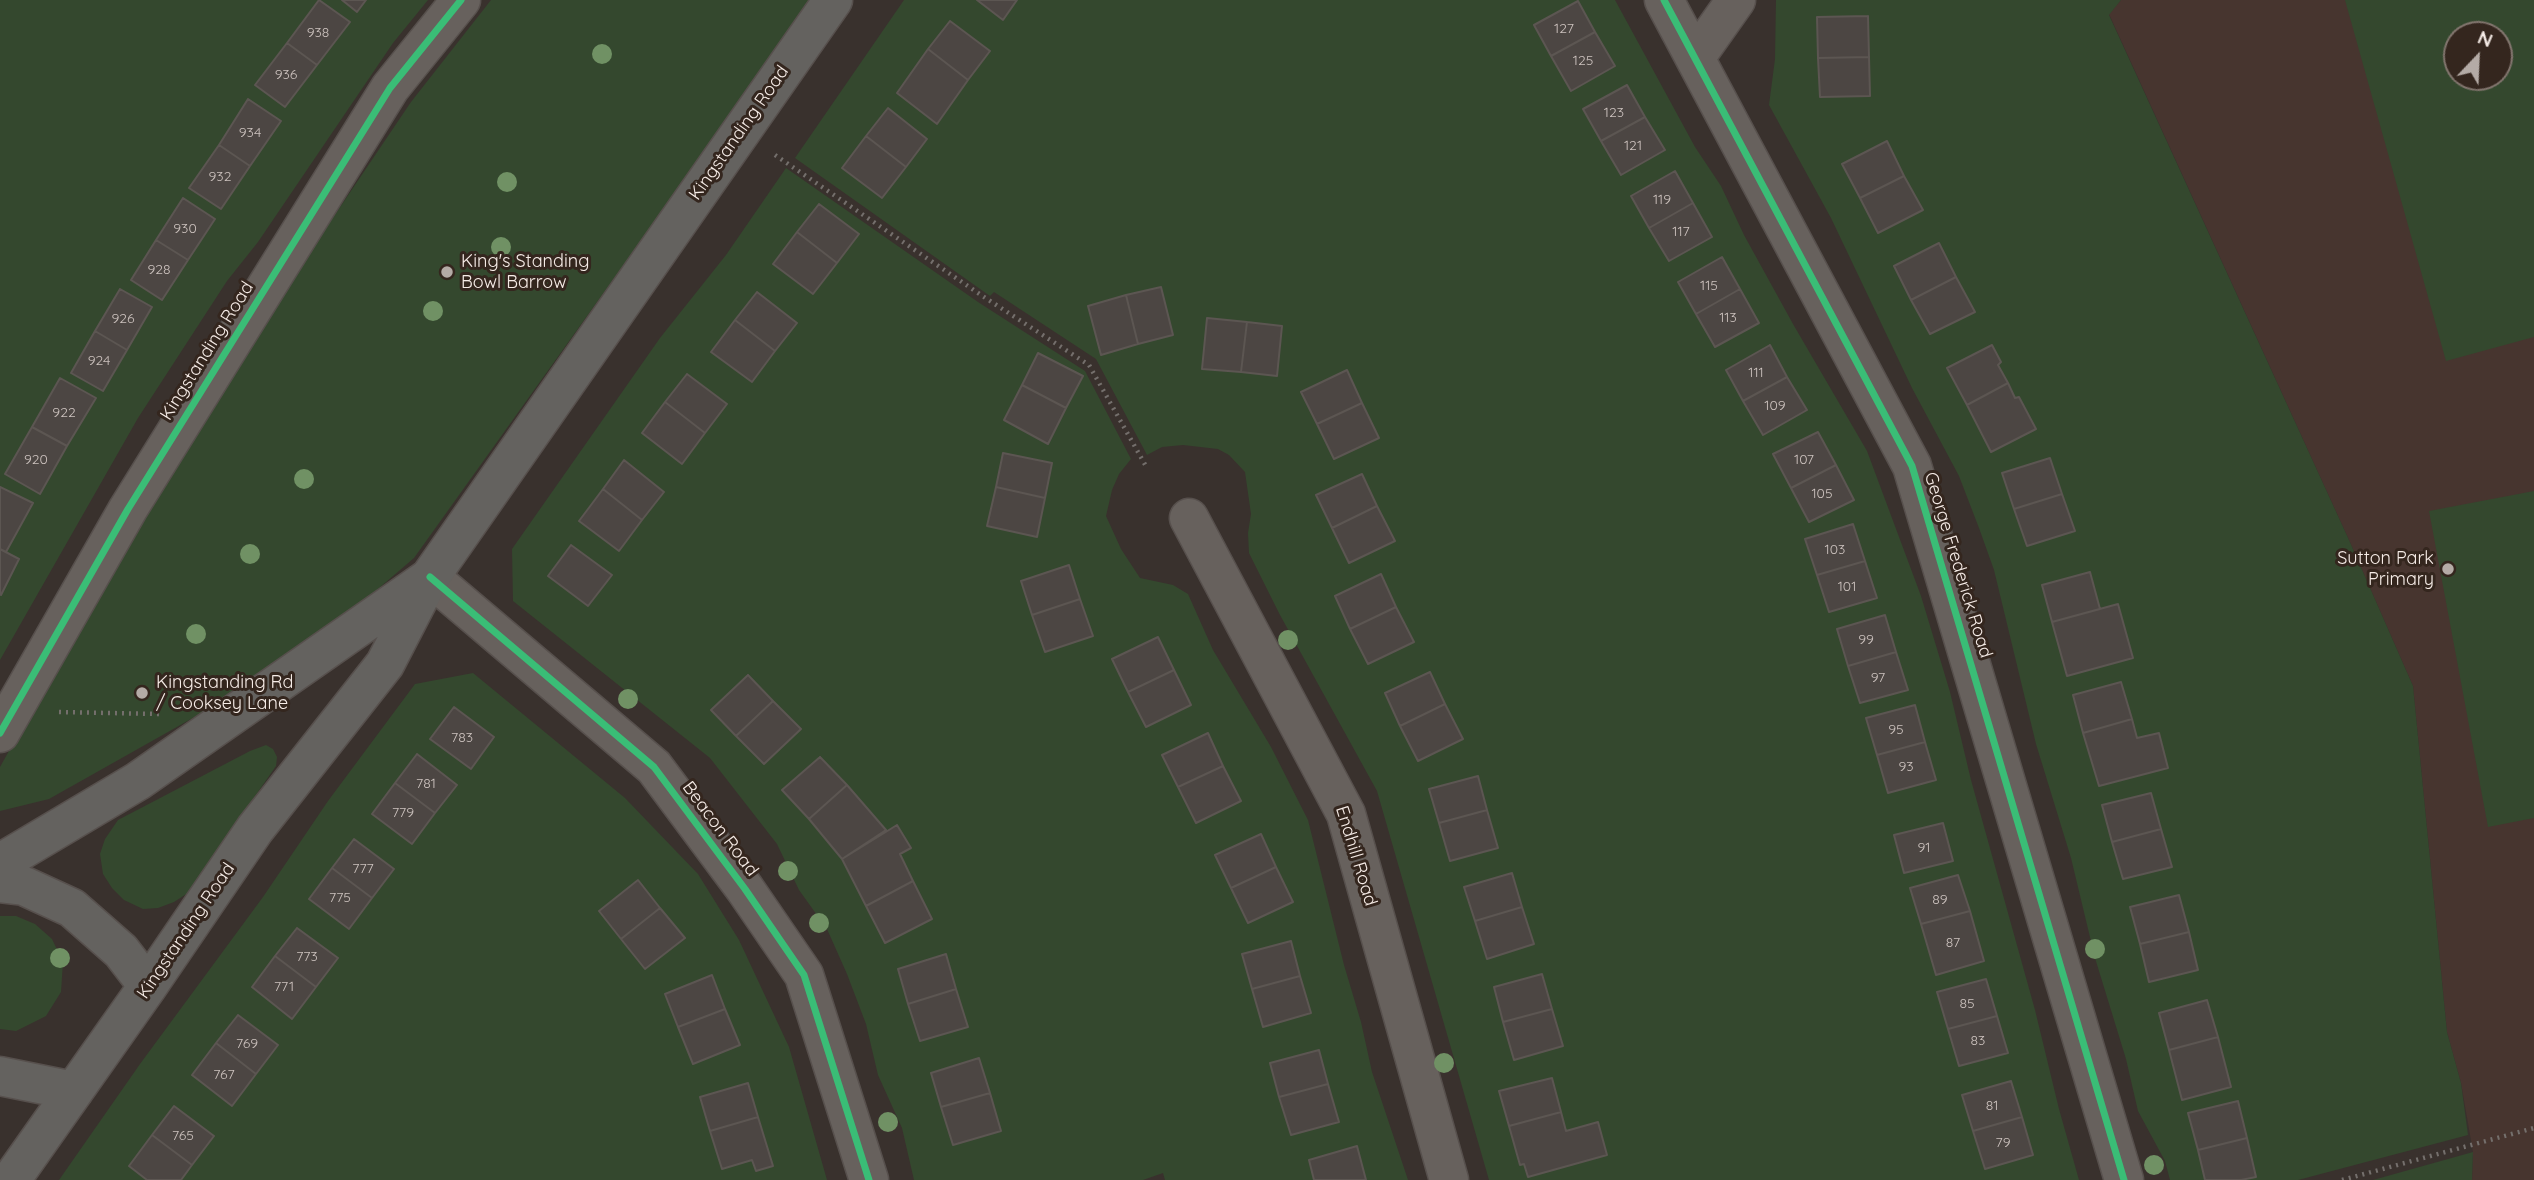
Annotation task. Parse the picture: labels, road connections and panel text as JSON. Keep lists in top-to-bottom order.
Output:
{
  "streets": {
    "main road": ["Kingstanding Road"],
    "street": ["George Frederick Road", "Beacon Road", "Endhill Road"]
  },
  "crossings": [
    ["Kingstanding Road", "Beacon Road"]
  ],
  "places": ["King's Standing Bowl Barrow", "Sutton Park Primary", "Kingstanding Rd / Cooksey Lane"],
  "house_numbers": [
    "127",
    "938",
    "125",
    "936",
    "123",
    "934",
    "121",
    "932",
    "119",
    "930",
    "117",
    "928",
    "115",
    "113",
    "926",
    "924",
    "111",
    "109",
    "922",
    "920",
    "107",
    "105",
    "103",
    "101",
    "99",
    "97",
    "95",
    "783",
    "93",
    "781",
    "779",
    "91",
    "777",
    "775",
    "89",
    "87",
    "773",
    "771",
    "85",
    "83",
    "769",
    "767",
    "81",
    "765",
    "79"
  ],
  "north": "top right"
}
